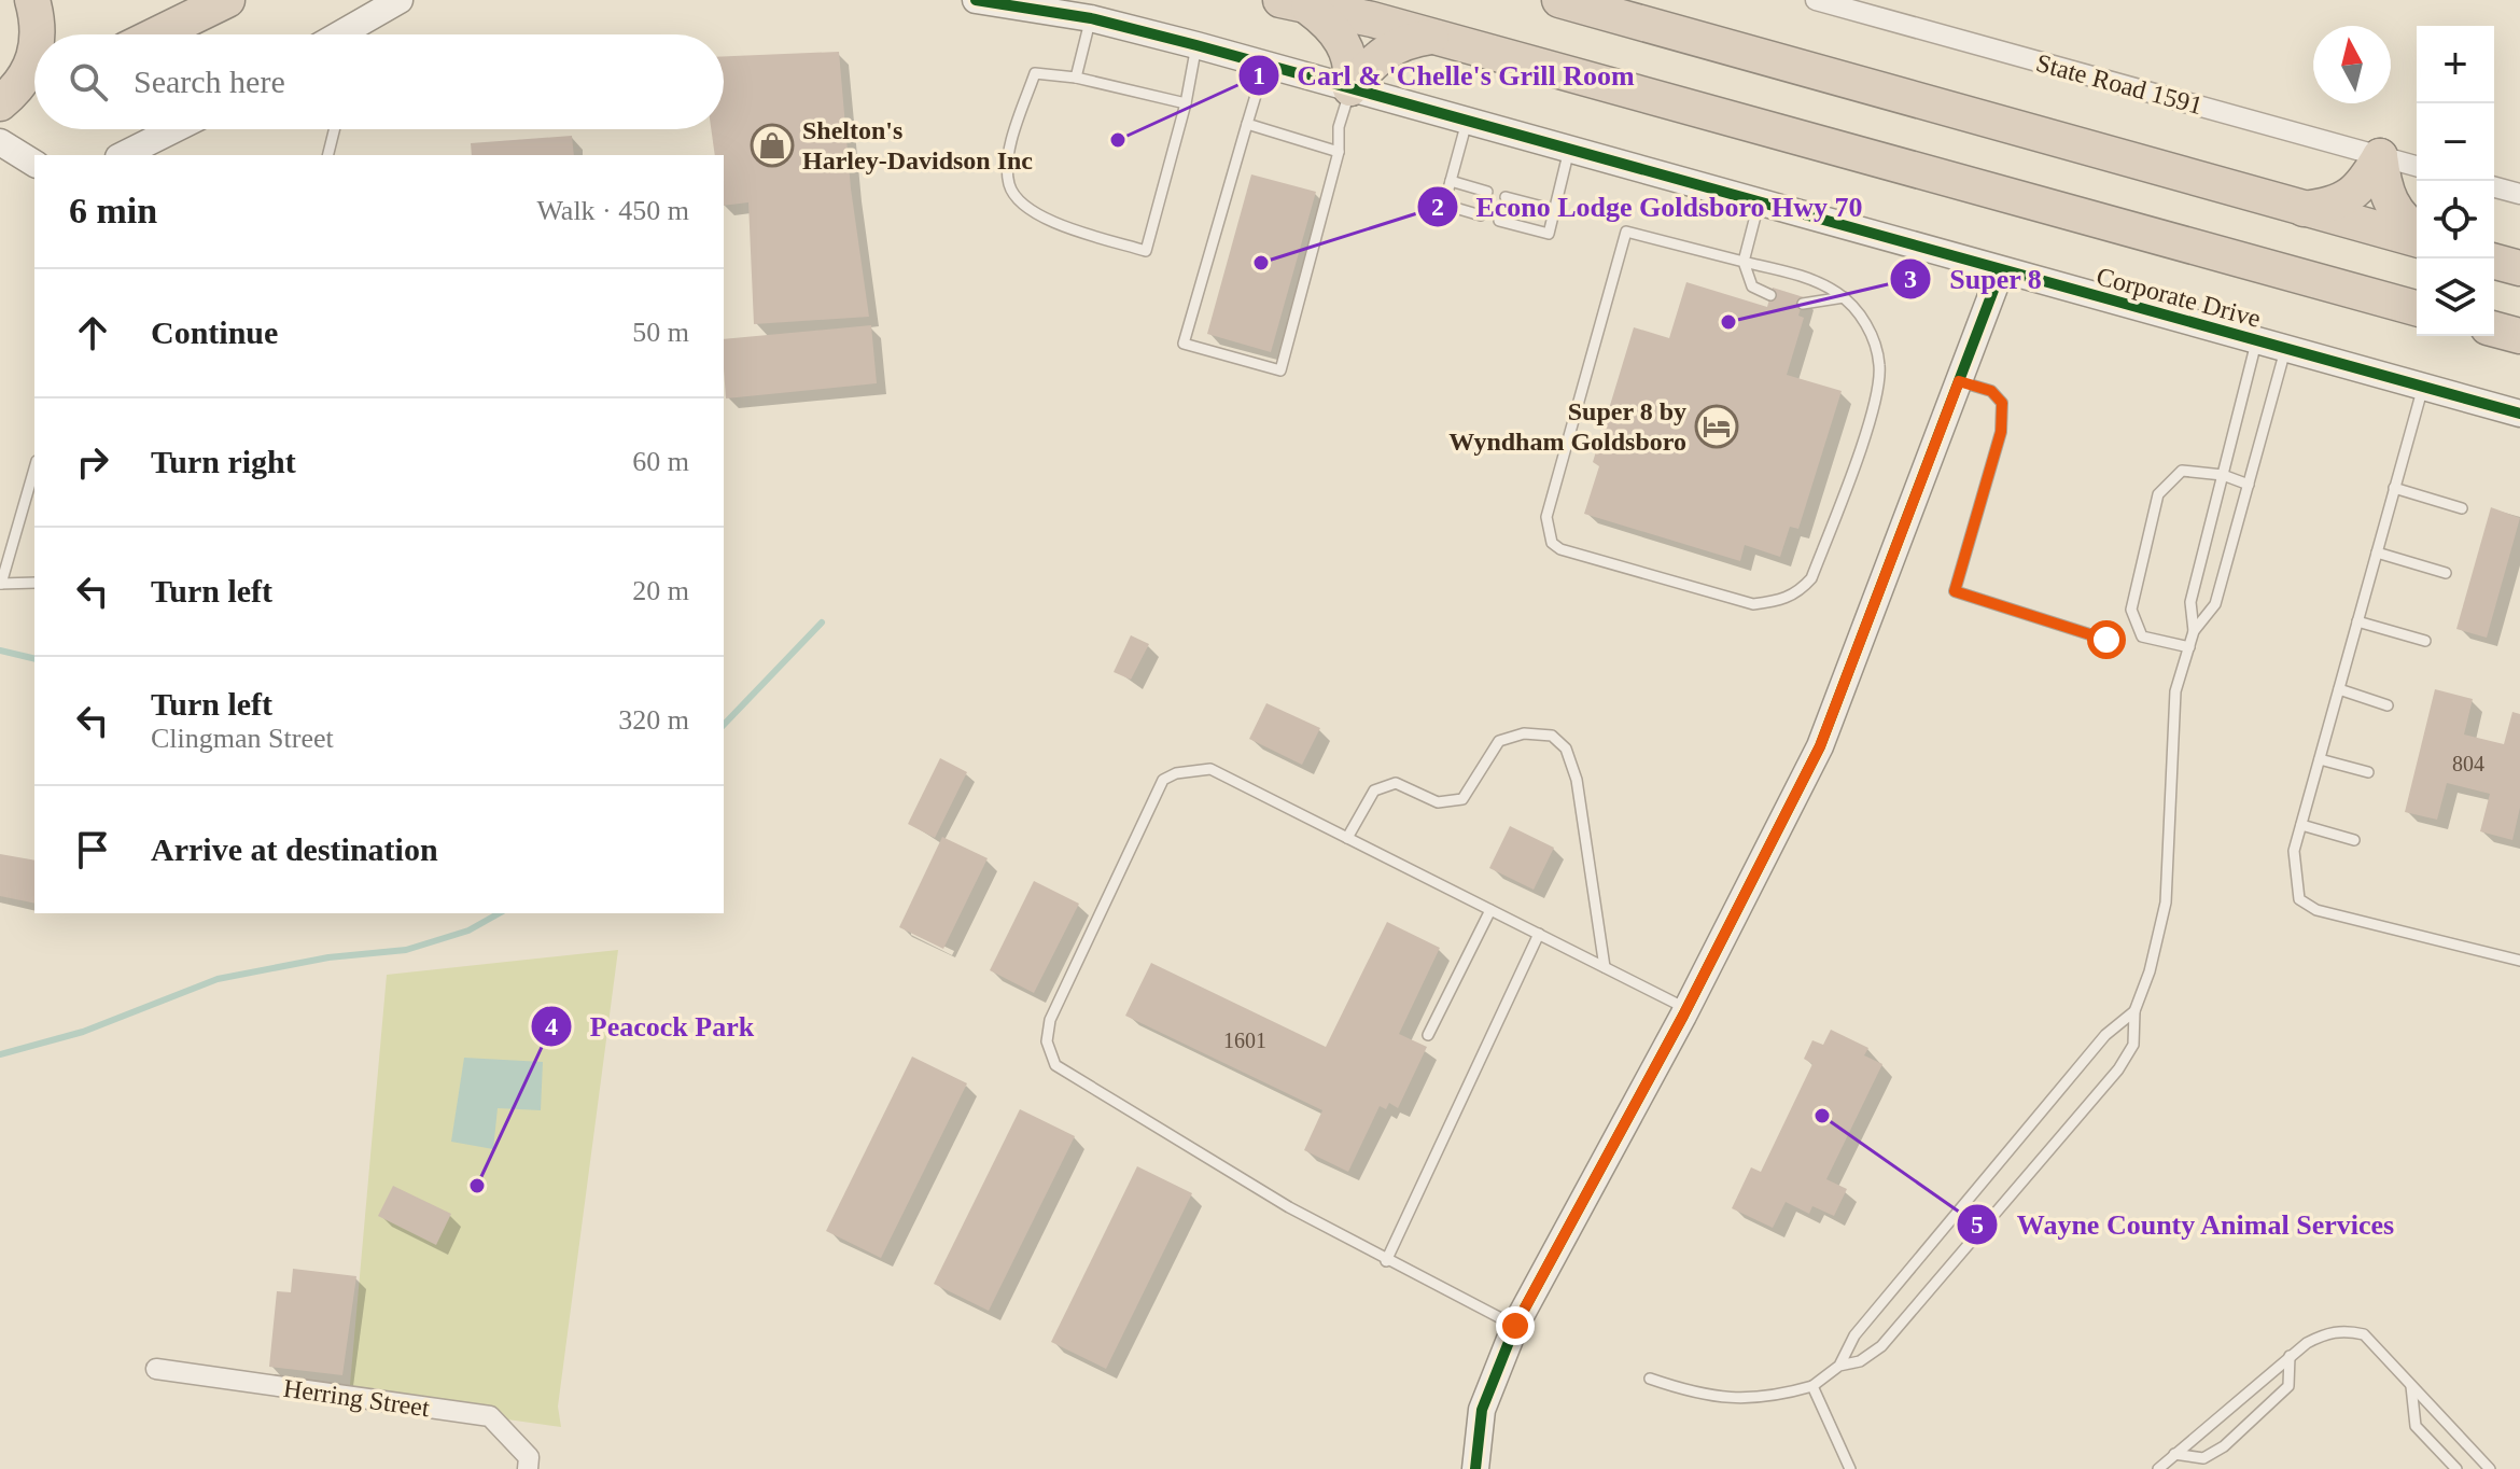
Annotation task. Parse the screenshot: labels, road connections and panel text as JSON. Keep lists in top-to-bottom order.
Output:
{
  "streets": {
    "street": ["State Road 1591", "Corporate Drive", "Herring Street"]
  },
  "places": {
    "other": [
      "Carl & 'Chelle's Grill Room",
      "Econo Lodge Goldsboro Hwy 70",
      "Super 8",
      "Wayne County Animal Services",
      "Peacock Park"
    ],
    "shop": ["Shelton's Harley-Davidson Inc"],
    "hotel": ["Super 8 by Wyndham Goldsboro"]
  },
  "house_numbers": ["804", "1601"],
  "north": "top",
  "page": {
    "map_buttons": ["+", "−"],
    "search": "Search here",
    "heading": ["6 min", "Walk · 450 m"],
    "list": [
      ["Continue", "50 m"],
      ["Turn right", "60 m"],
      ["Turn left", "20 m"],
      ["Turn left", "Clingman Street", "320 m"],
      "Arrive at destination"
    ]
  }
}
